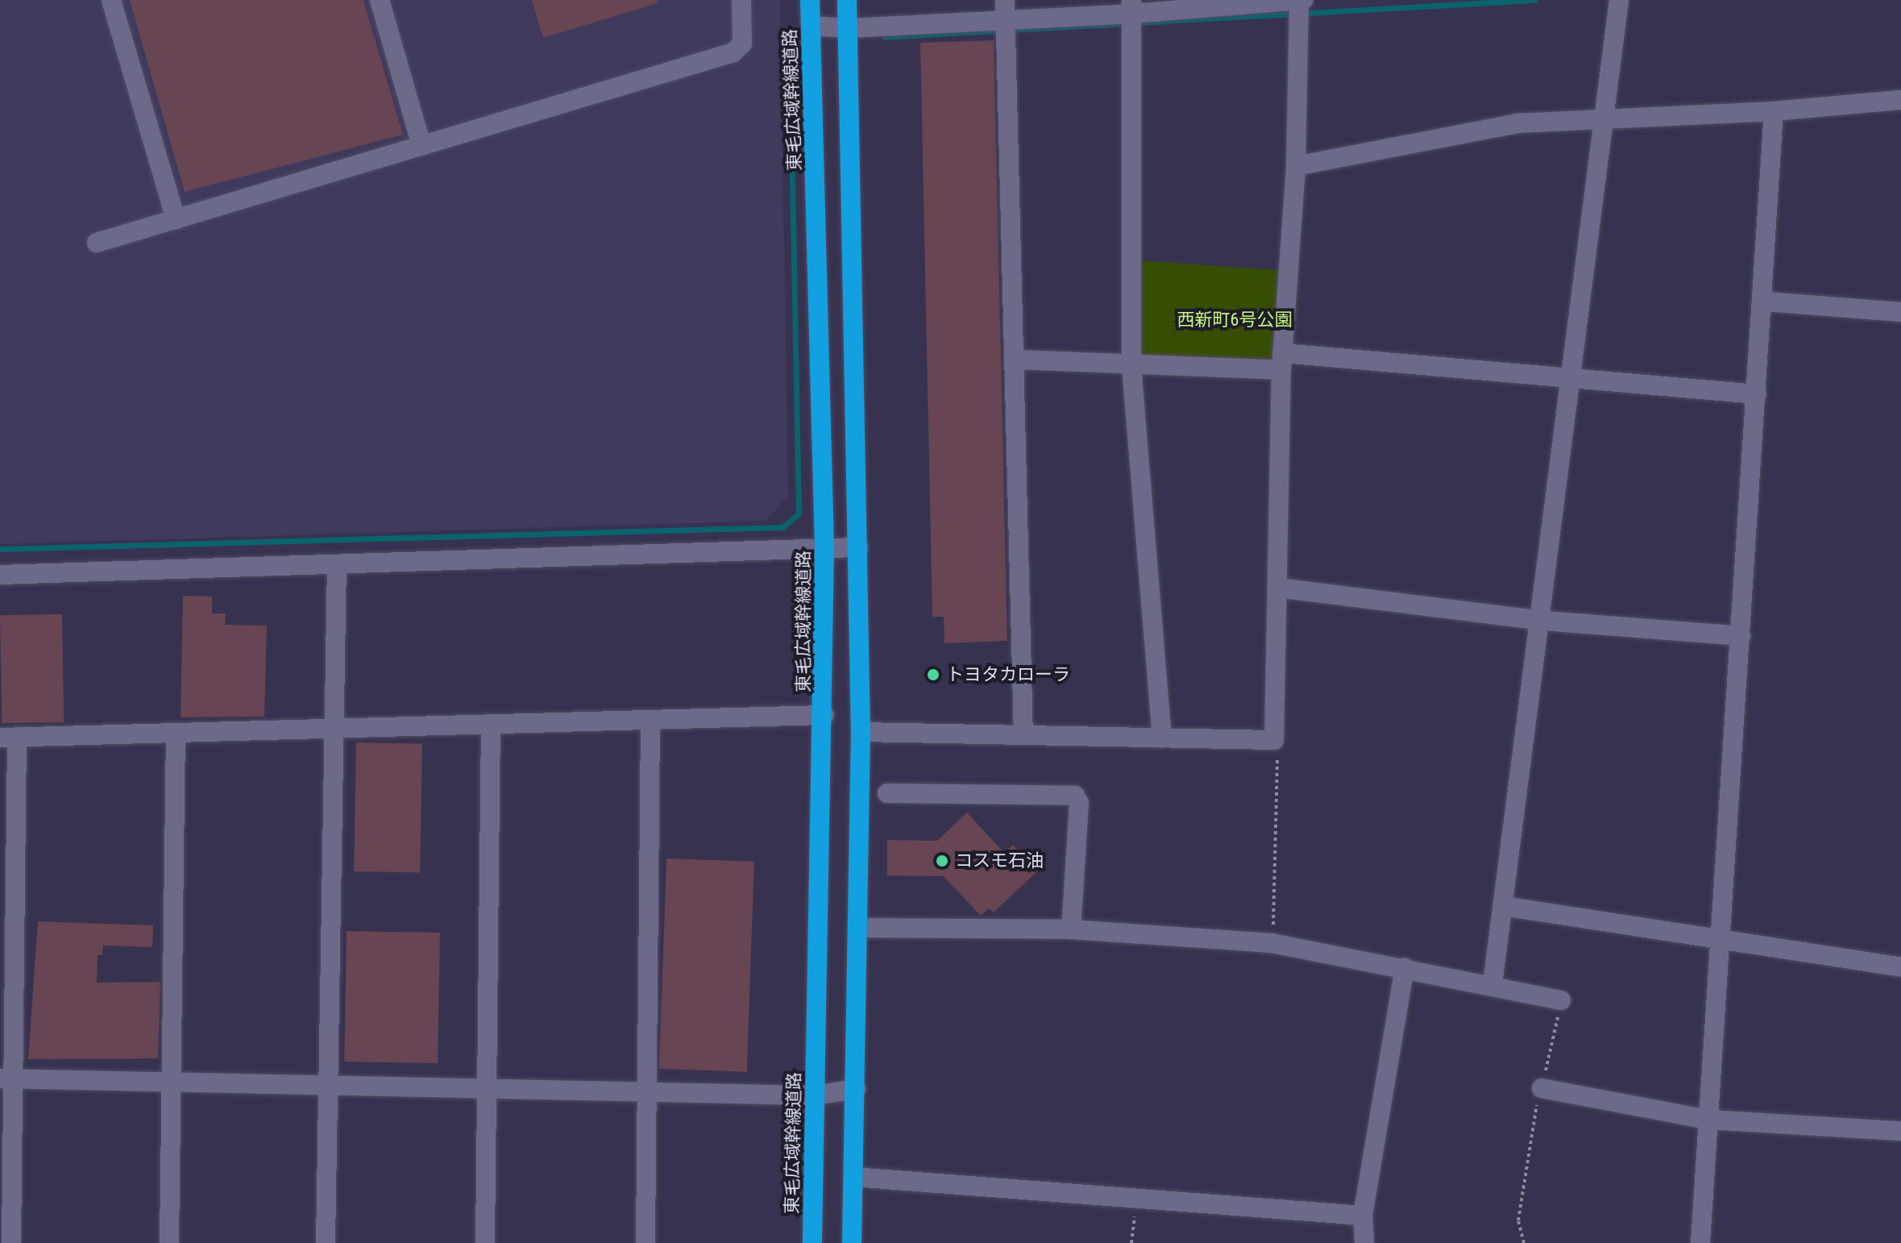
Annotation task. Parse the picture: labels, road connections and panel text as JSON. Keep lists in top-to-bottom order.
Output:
{
  "streets": {
    "highway": ["東毛広域幹線道路"]
  },
  "parks": ["西新町6号公園"],
  "places": ["トヨタカローラ", "コスモ石油"]
}
